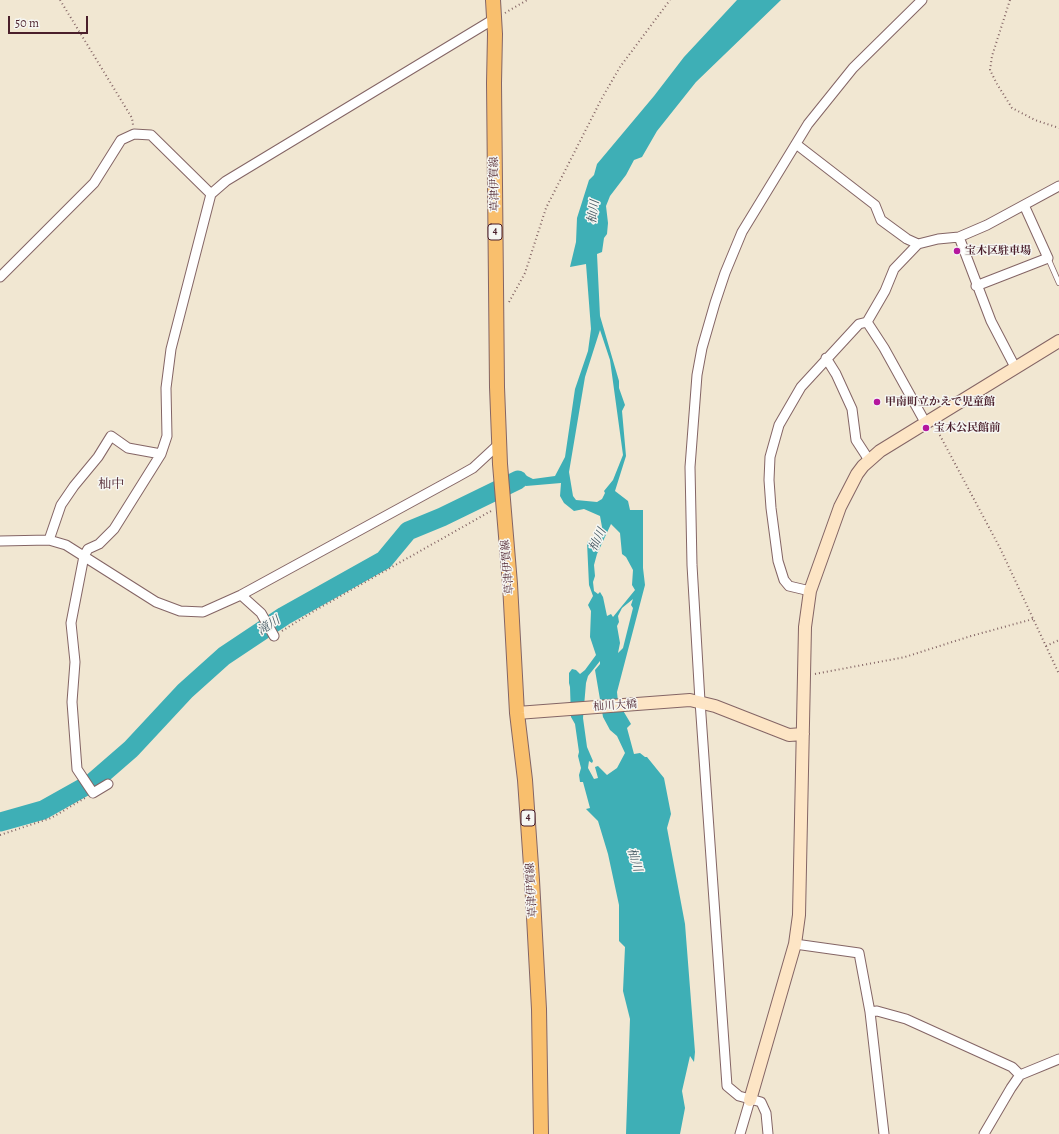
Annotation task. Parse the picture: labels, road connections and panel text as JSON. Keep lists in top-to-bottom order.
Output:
{
  "streets": {
    "main road": ["草津伊賀線", "4"],
    "street": ["杣川大橋"]
  },
  "crossings": [
    ["草津伊賀線", "杣川大橋"]
  ],
  "districts": ["杣中"],
  "water": ["杣川", "滝川"],
  "places": ["宝木区駐車場", "甲南町立かえで児童館", "宝木公民館前"],
  "scale_bar": "50 m"
}
